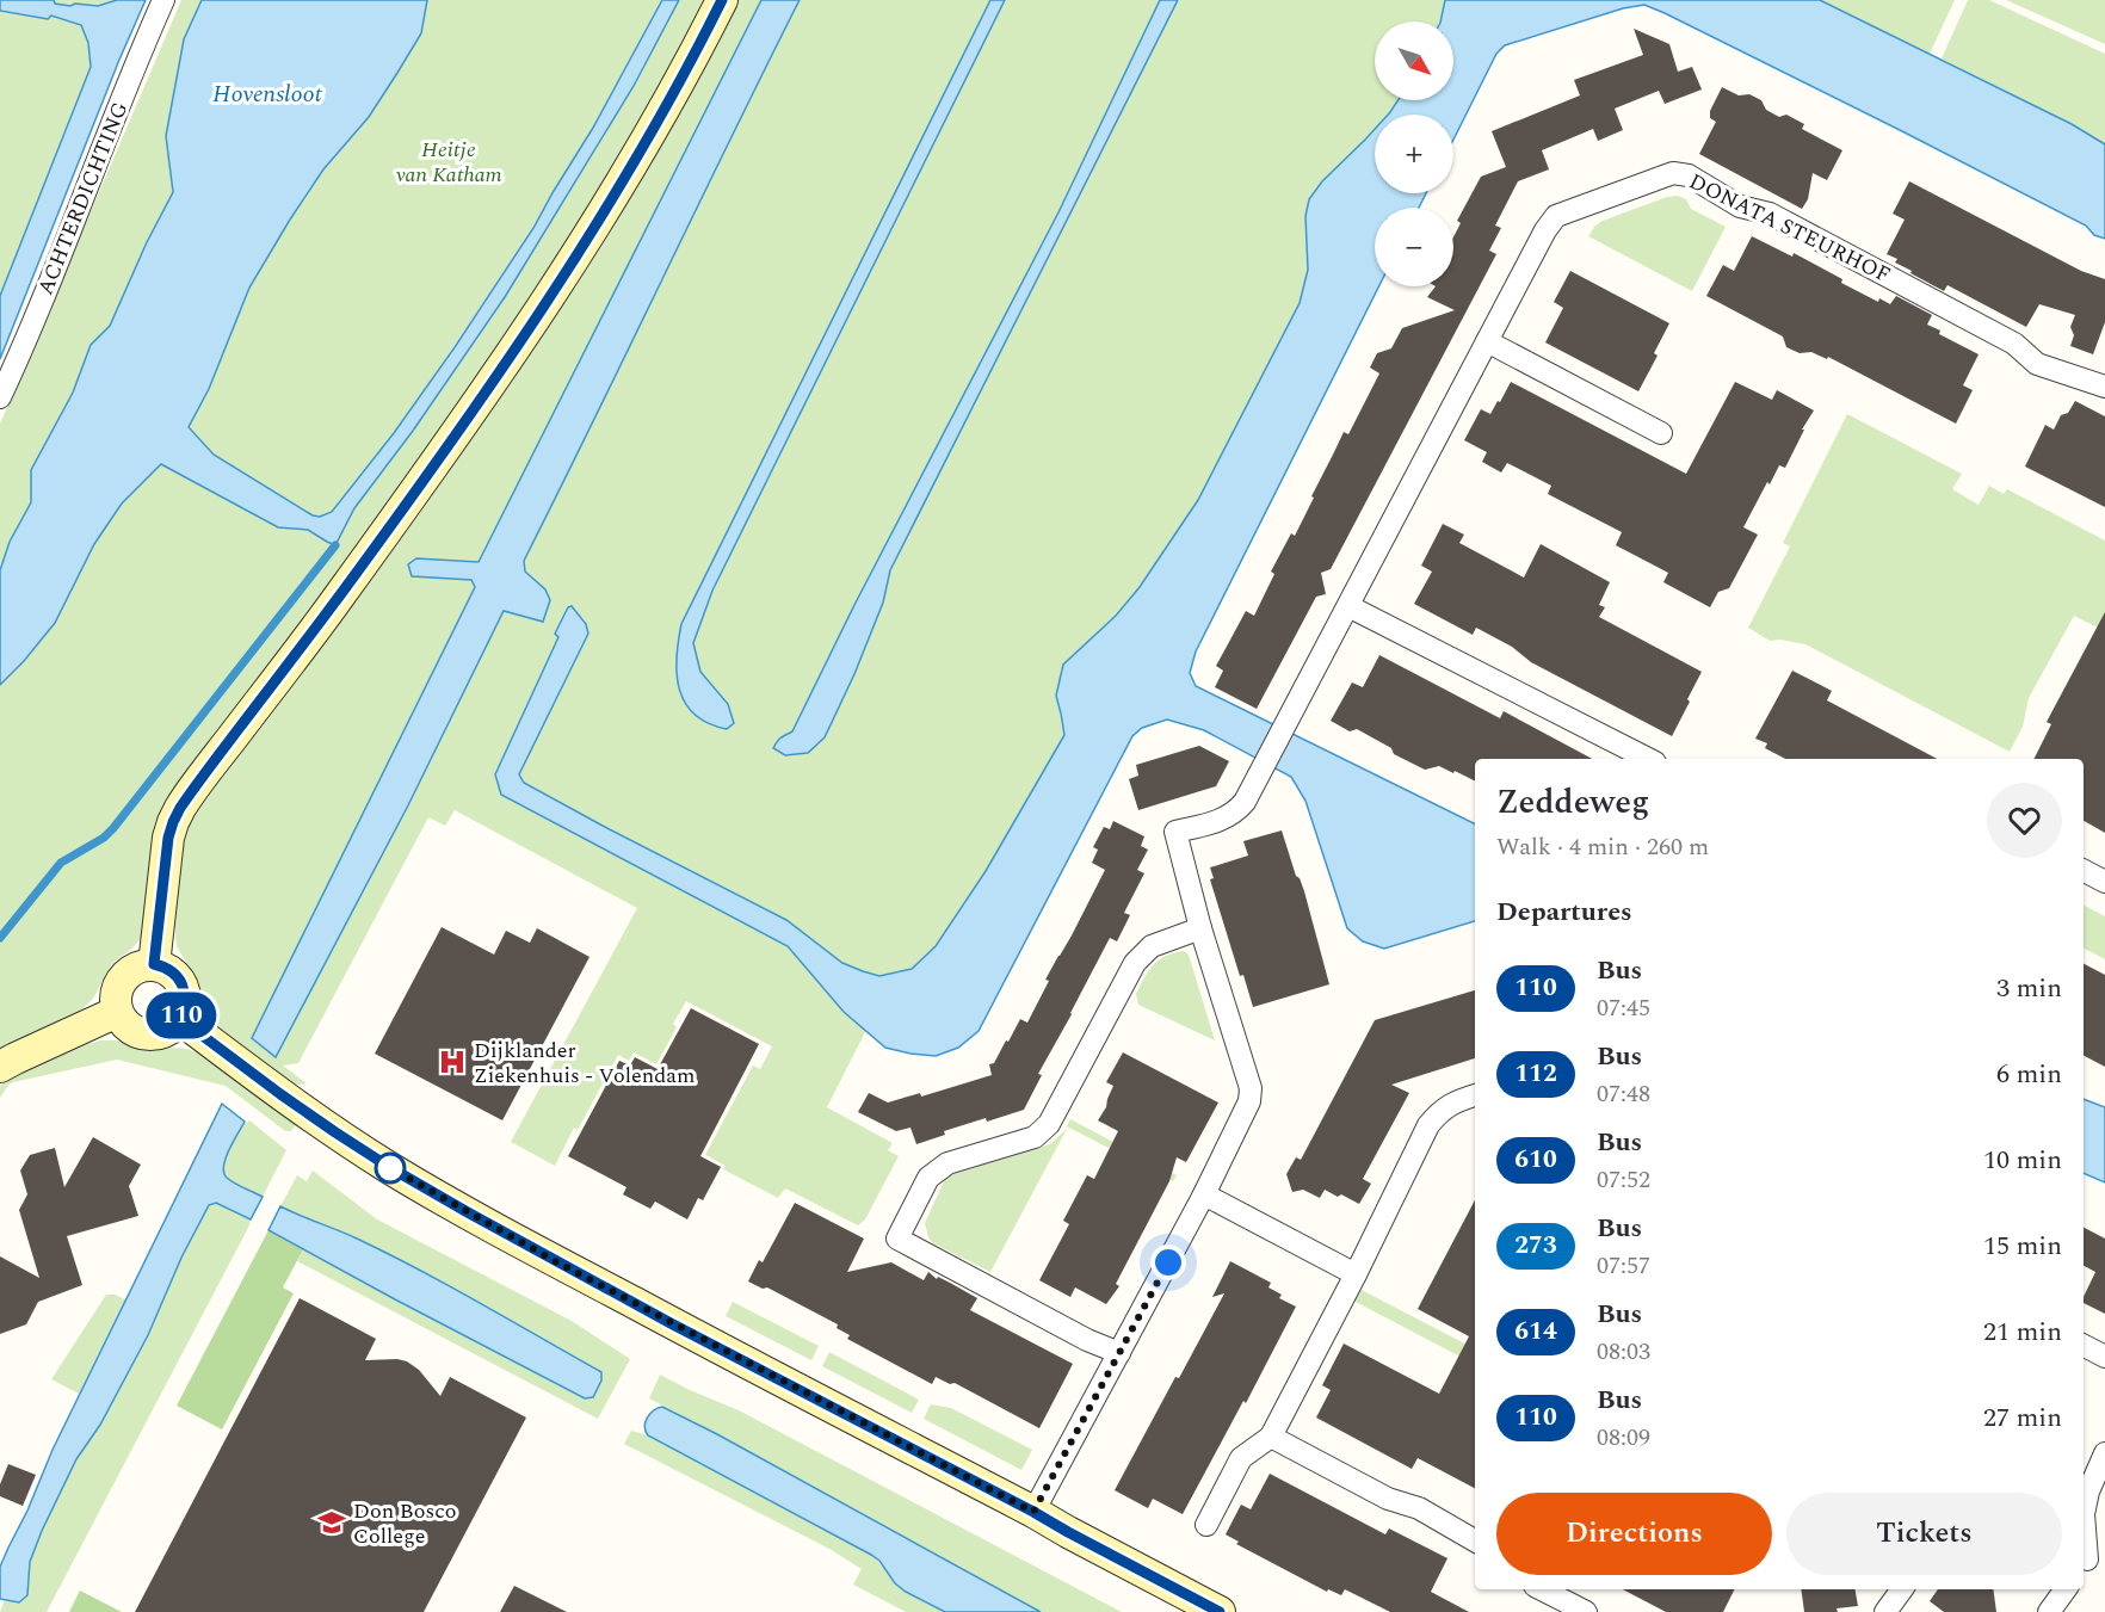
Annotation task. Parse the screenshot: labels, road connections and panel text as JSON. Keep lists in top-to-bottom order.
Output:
{
  "streets": {
    "street": ["ACHTERDICHTING", "DONATA STEURHOF"]
  },
  "water": ["Hovensloot"],
  "parks": ["Heitje van Katham"],
  "places": {
    "hospital": ["Dijklander Ziekenhuis - Volendam"],
    "school or university": ["Don Bosco College"]
  },
  "lines": ["bus line 110"],
  "north": "bottom right",
  "page": {
    "on_map": "110",
    "map_buttons": ["+", "−"],
    "heading": [
      ["Zeddeweg", "Walk · 4 min · 260 m"],
      "Departures"
    ],
    "list": [
      {
        "mark": "110",
        "name": "Bus",
        "note": "07:45",
        "value": "3 min"
      },
      {
        "mark": "112",
        "name": "Bus",
        "note": "07:48",
        "value": "6 min"
      },
      {
        "mark": "610",
        "name": "Bus",
        "note": "07:52",
        "value": "10 min"
      },
      {
        "mark": "273",
        "name": "Bus",
        "note": "07:57",
        "value": "15 min"
      },
      {
        "mark": "614",
        "name": "Bus",
        "note": "08:03",
        "value": "21 min"
      },
      {
        "mark": "110",
        "name": "Bus",
        "note": "08:09",
        "value": "27 min"
      }
    ],
    "buttons": ["Directions", "Tickets"]
  }
}
